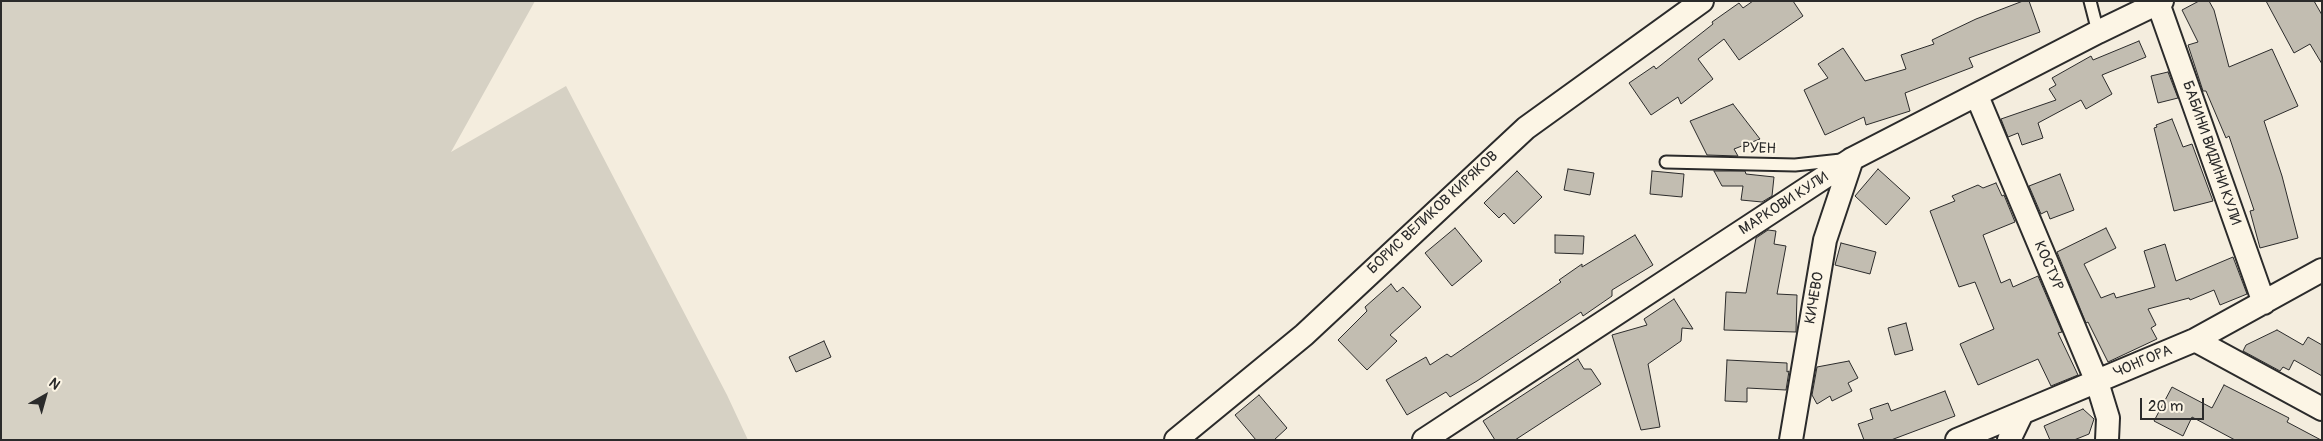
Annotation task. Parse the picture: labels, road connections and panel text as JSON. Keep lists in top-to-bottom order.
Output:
{
  "streets": {
    "street": [
      "БАБИНИ ВИДИНИ КУЛИ",
      "МАРКОВИ КУЛИ",
      "БОРИС ВЕЛИКОВ КИРЯКОВ",
      "КОСТУР",
      "КИЧЕВО",
      "ЧОНГОРА"
    ],
    "lane": ["РУЕН"]
  },
  "crossings": [
    ["РУЕН", "МАРКОВИ КУЛИ"],
    ["РУЕН", "КИЧЕВО"],
    ["БАБИНИ ВИДИНИ КУЛИ", "МАРКОВИ КУЛИ"],
    ["БАБИНИ ВИДИНИ КУЛИ", "ЧОНГОРА"],
    ["МАРКОВИ КУЛИ", "КОСТУР"],
    ["МАРКОВИ КУЛИ", "КИЧЕВО"],
    ["КОСТУР", "ЧОНГОРА"]
  ],
  "scale_bar": "20 m",
  "north": "top right"
}
